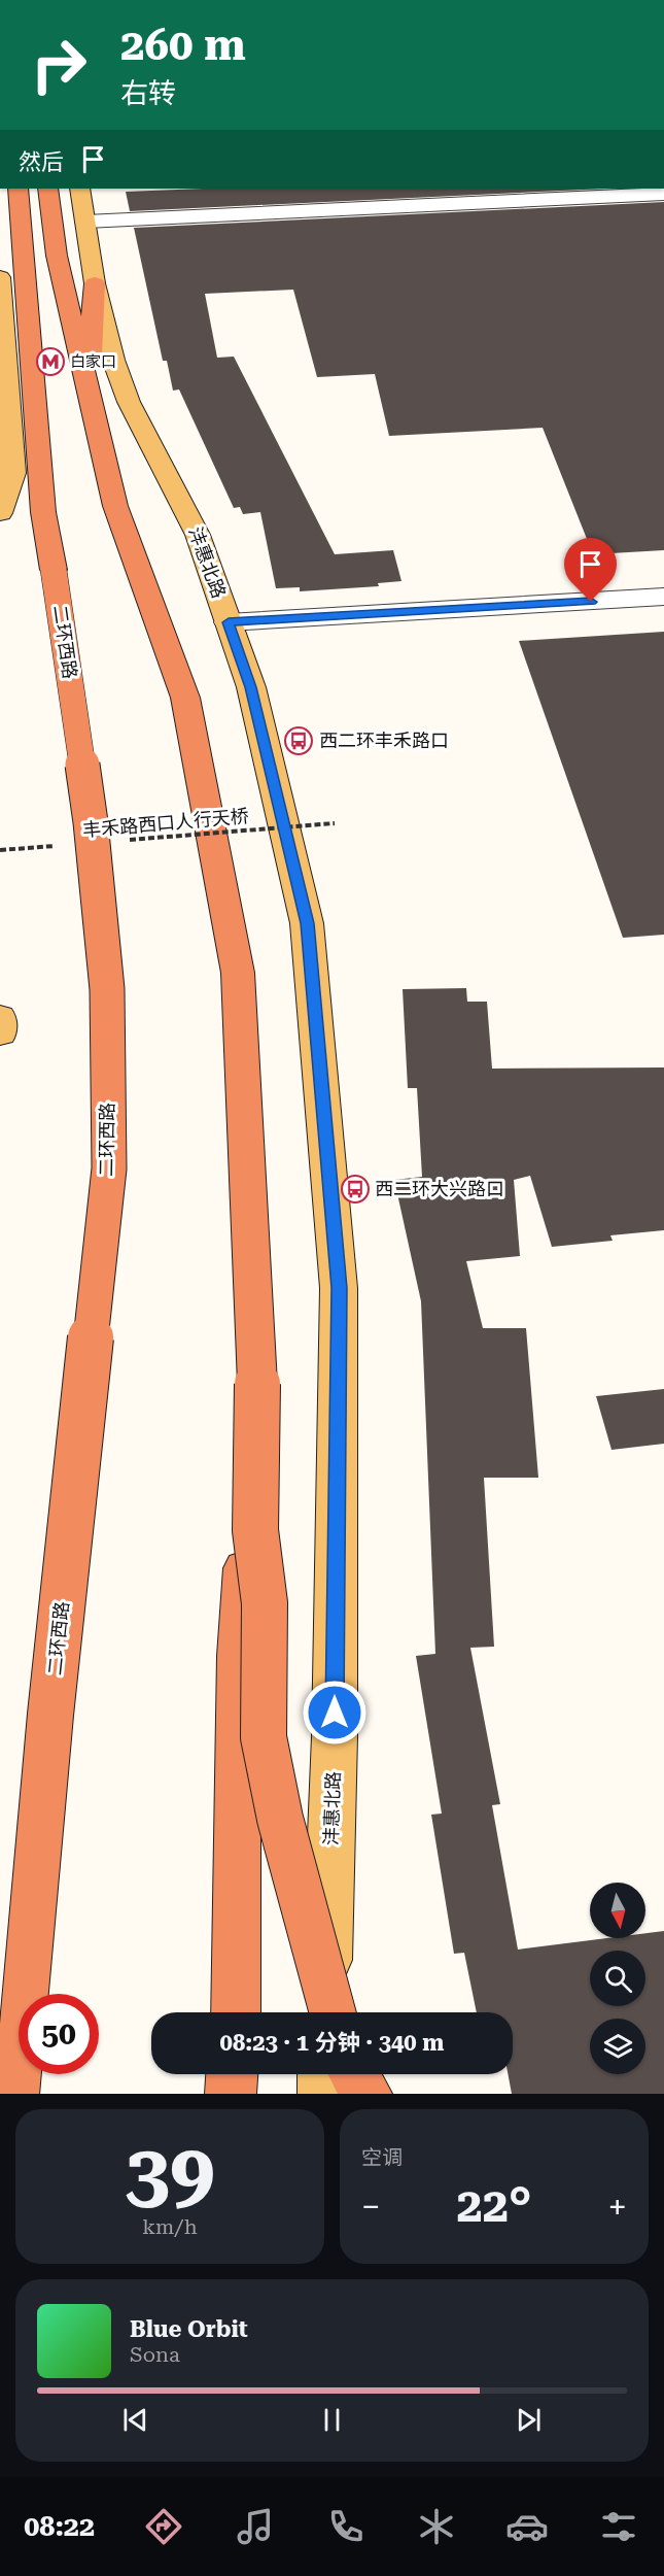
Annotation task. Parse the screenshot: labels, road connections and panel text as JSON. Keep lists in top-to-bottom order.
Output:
{
  "streets": {
    "highway": ["二环西路"],
    "main road": ["沣惠北路"],
    "path": ["丰禾路西口人行天桥"]
  },
  "places": {
    "metro station": ["白家口"],
    "bus stop": ["西二环丰禾路口", "西二环大兴路口"]
  },
  "north": "bottom",
  "page": {
    "turn": ["260 m", "右转"],
    "then": "然后",
    "limit": "50",
    "trip": "08:23 · 1 分钟 · 340 m",
    "tile": [
      ["39", "km/h"],
      "空调"
    ],
    "heat": ["−", "22°", "+"],
    "song": ["Blue Orbit", "Sona"],
    "tabs": "08:22"
  }
}
